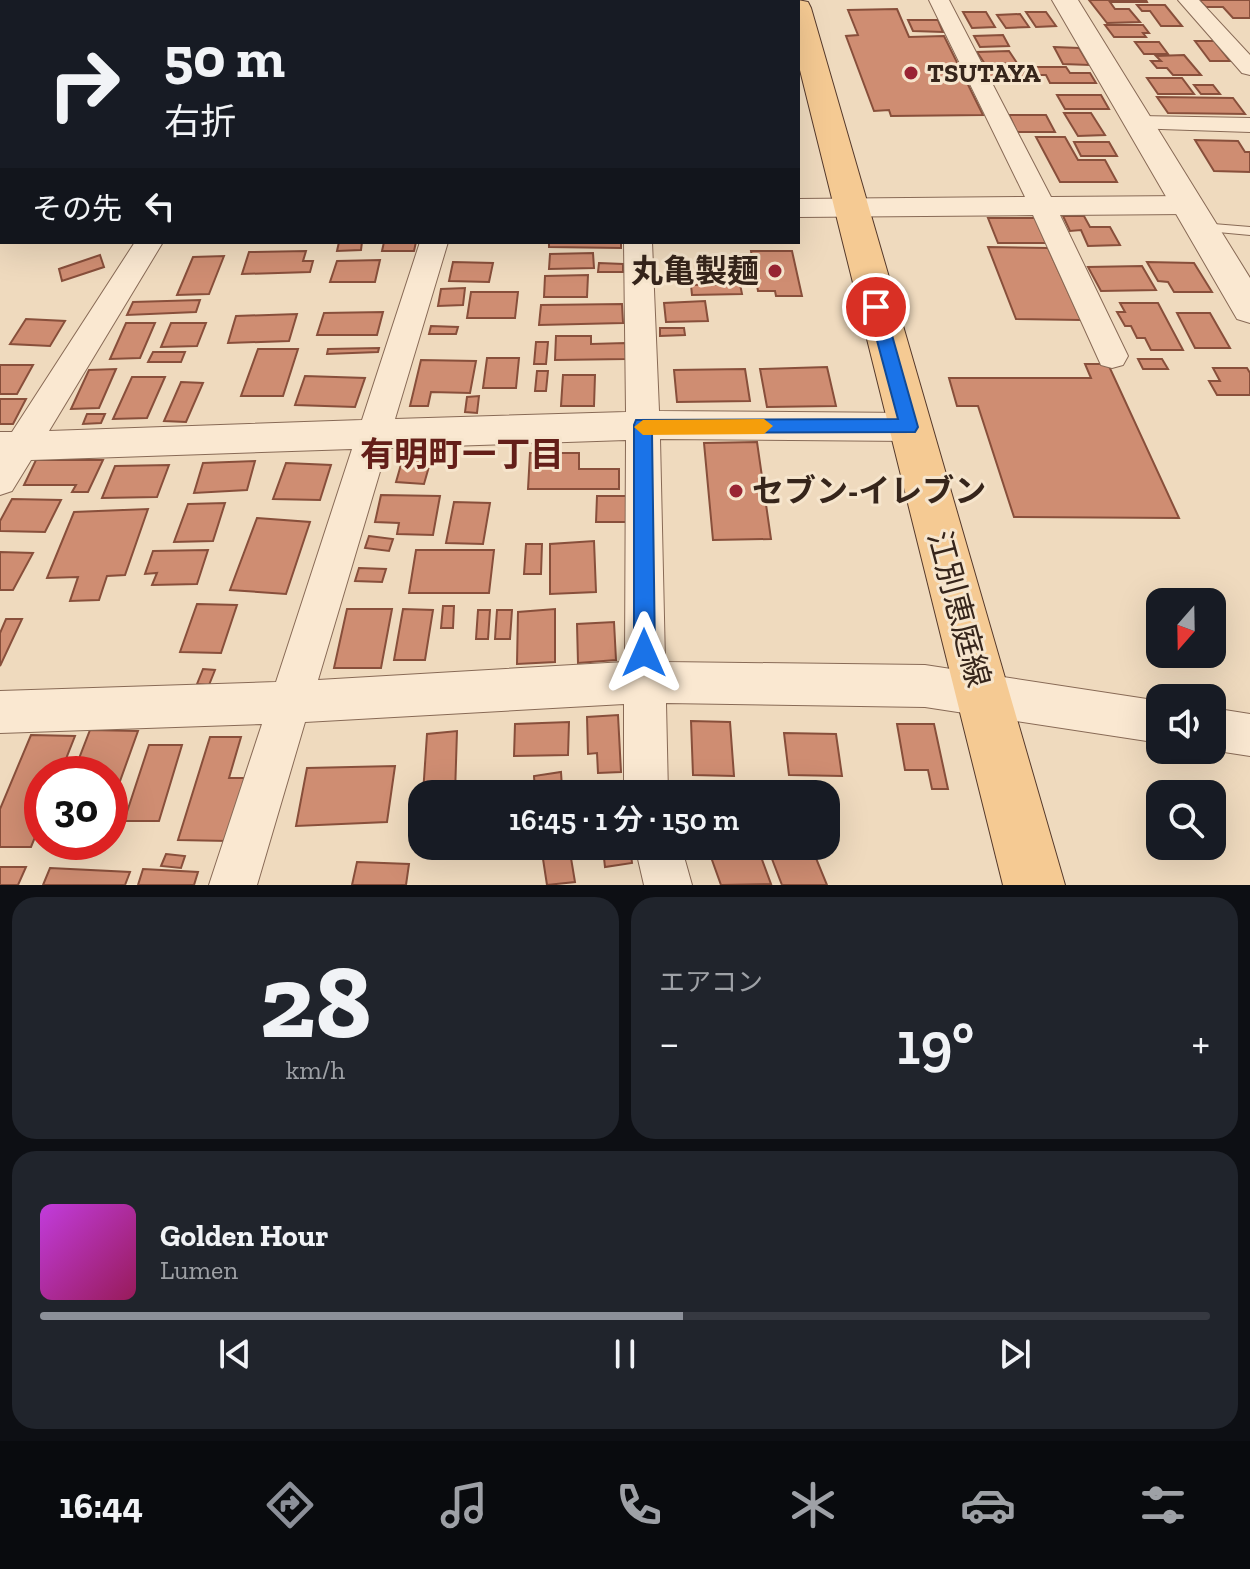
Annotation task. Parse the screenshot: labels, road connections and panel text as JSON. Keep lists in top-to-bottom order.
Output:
{
  "streets": {
    "main road": ["江別恵庭線"]
  },
  "districts": ["有明町一丁目"],
  "places": ["TSUTAYA", "丸亀製麺", "セブン-イレブン"],
  "north": "bottom",
  "page": {
    "turn": ["50 m", "右折"],
    "then": "その先",
    "limit": "30",
    "trip": "16:45 · 1 分 · 150 m",
    "tile": [
      ["28", "km/h"],
      "エアコン"
    ],
    "heat": ["−", "19°", "+"],
    "song": ["Golden Hour", "Lumen"],
    "tabs": "16:44"
  }
}
